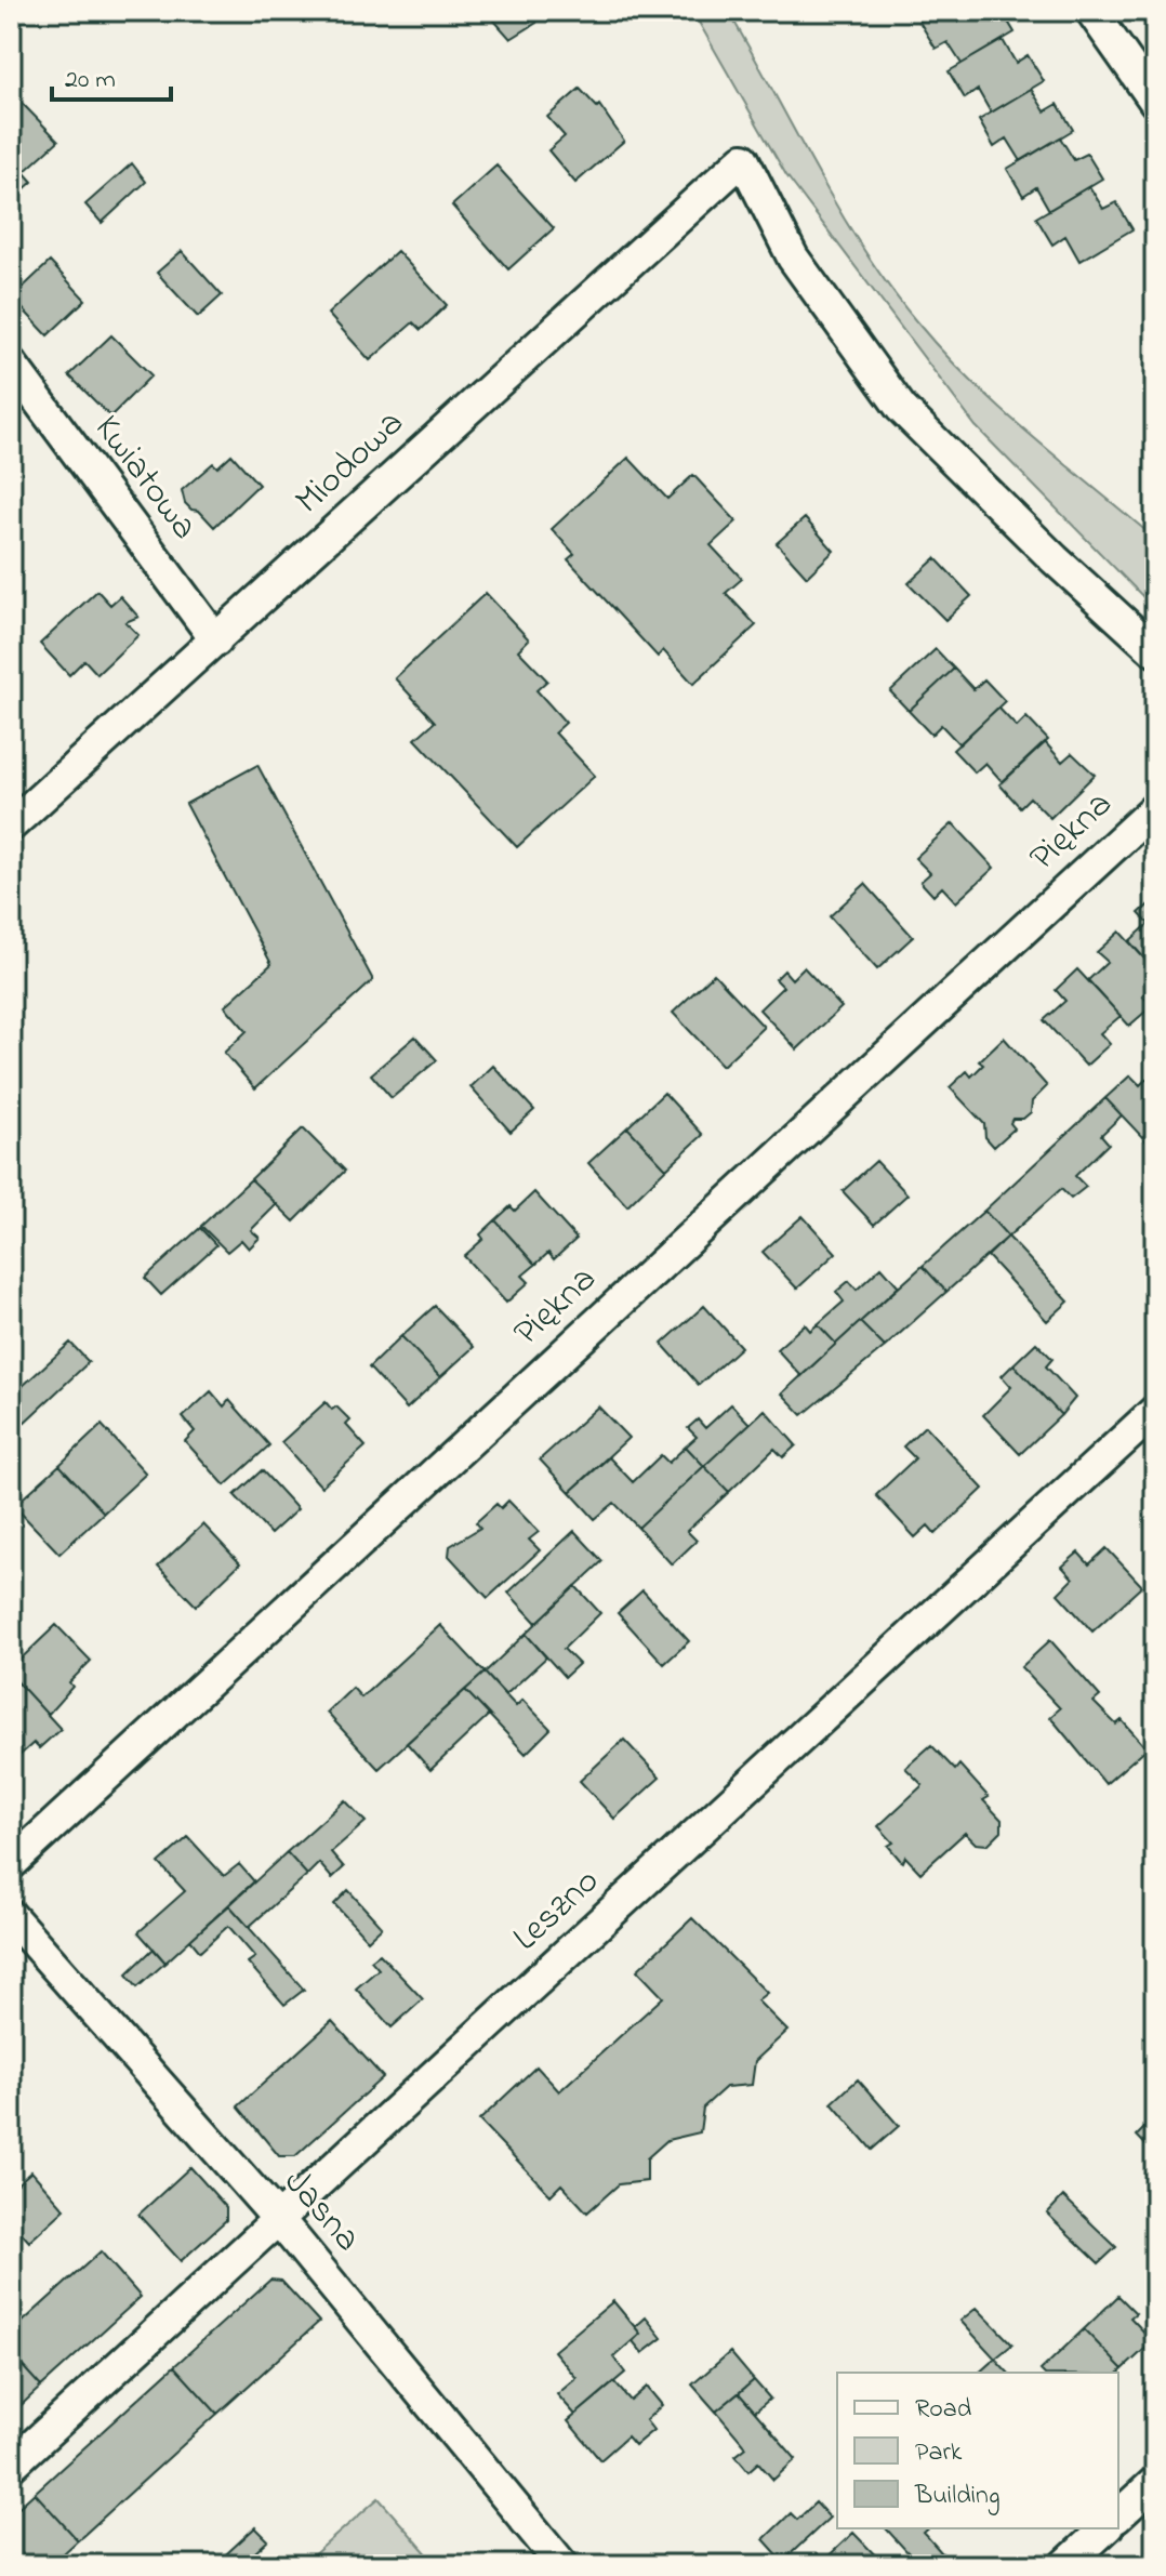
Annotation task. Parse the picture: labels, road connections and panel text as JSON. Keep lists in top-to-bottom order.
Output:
{
  "streets": {
    "street": [
      "Miodowa",
      "Kwiatowa",
      "Piękna",
      "Leszno",
      "Jasna"
    ]
  },
  "crossings": [
    ["Miodowa", "Kwiatowa"],
    ["Leszno", "Jasna"]
  ],
  "legend": ["Road", "Park", "Building"],
  "scale_bar": "20 m"
}
